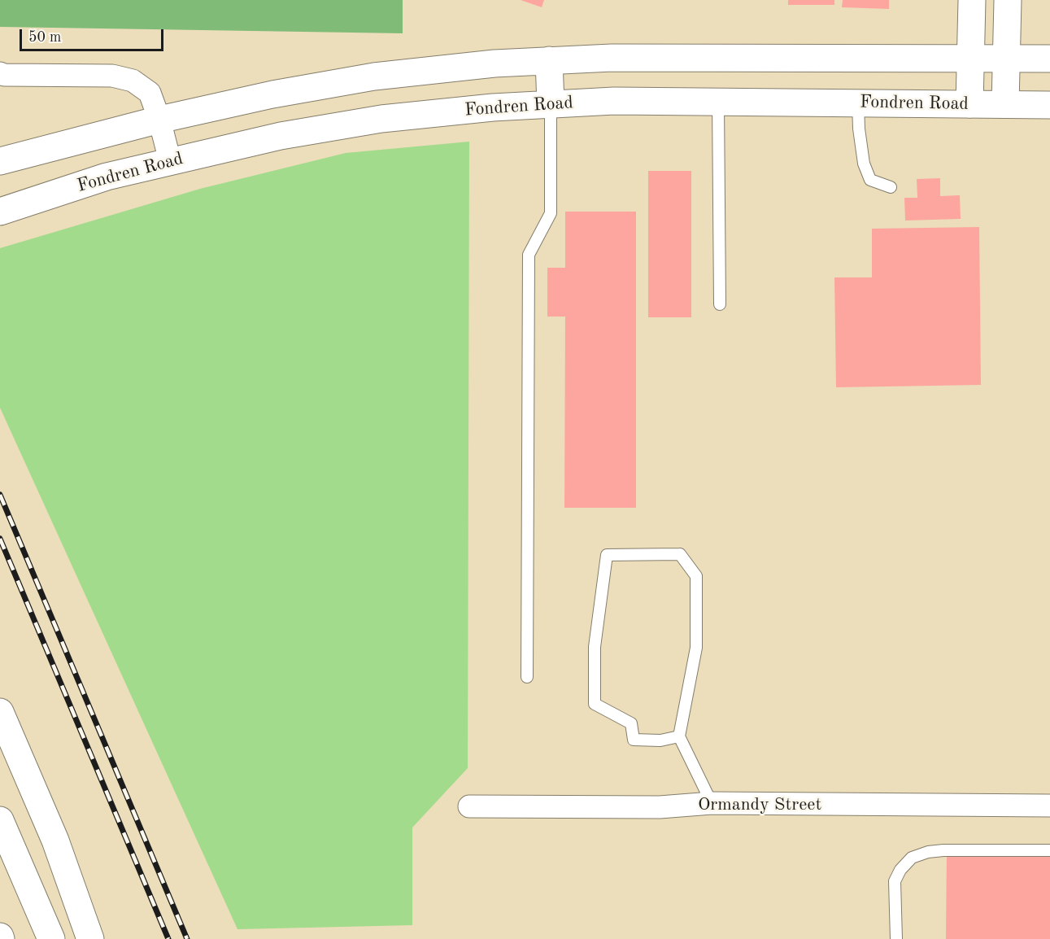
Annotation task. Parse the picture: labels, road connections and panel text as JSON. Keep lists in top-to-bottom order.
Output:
{
  "streets": {
    "main road": ["Fondren Road"],
    "street": ["Ormandy Street"]
  },
  "scale_bar": "50 m"
}
